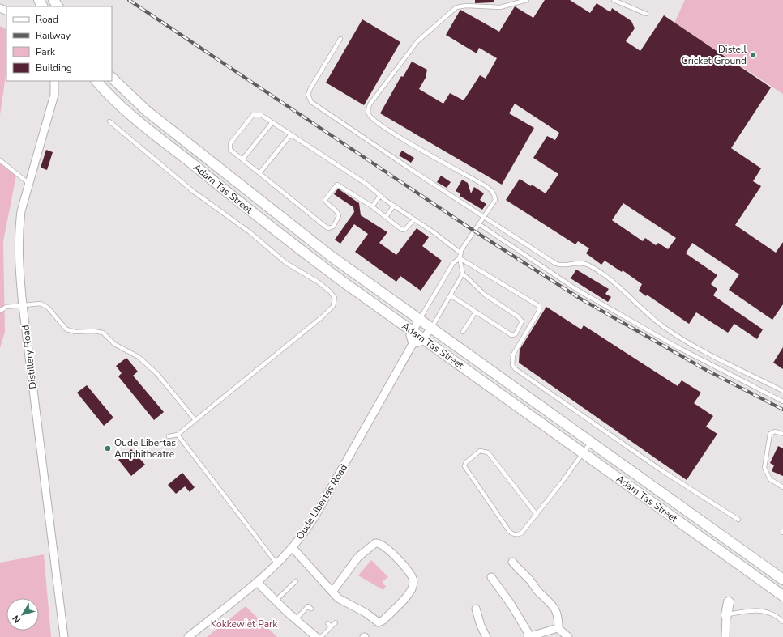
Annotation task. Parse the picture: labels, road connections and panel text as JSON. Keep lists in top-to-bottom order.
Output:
{
  "streets": {
    "main road": ["Adam Tas Street"],
    "street": ["Distillery Road", "Oude Libertas Road"]
  },
  "parks": ["Kokkewiet Park"],
  "places": ["Distell Cricket Ground", "Oude Libertas Amphitheatre"],
  "legend": [
    "Road",
    "Railway",
    "Park",
    "Building"
  ],
  "north": "bottom left"
}
